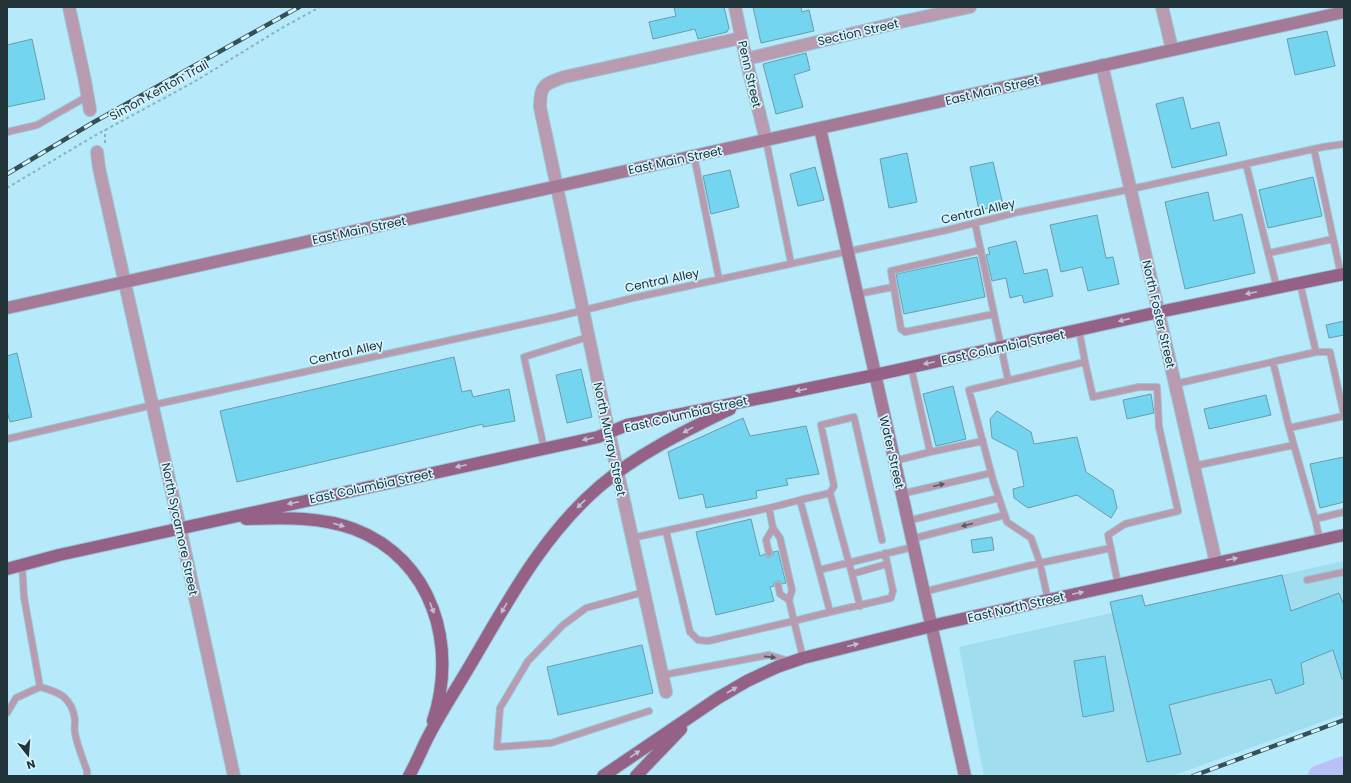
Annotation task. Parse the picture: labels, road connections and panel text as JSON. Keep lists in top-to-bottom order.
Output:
{
  "streets": {
    "main road": [
      "East Main Street",
      "East Columbia Street",
      "Water Street",
      "East North Street"
    ],
    "street": [
      "Section Street",
      "Penn Street",
      "North Foster Street",
      "North Murray Street",
      "North Sycamore Street"
    ],
    "lane": ["Central Alley"],
    "path": ["Simon Kenton Trail"]
  },
  "crossings": [
    ["Section Street", "Penn Street"],
    ["Penn Street", "East Main Street"],
    ["Penn Street", "North Murray Street"],
    ["East Main Street", "North Foster Street"],
    ["East Main Street", "North Murray Street"],
    ["East Main Street", "Water Street"],
    ["East Main Street", "North Sycamore Street"],
    ["Central Alley", "North Foster Street"],
    ["Central Alley", "North Murray Street"],
    ["Central Alley", "Water Street"],
    ["Central Alley", "North Sycamore Street"],
    ["North Foster Street", "East Columbia Street"],
    ["North Foster Street", "East North Street"],
    ["East Columbia Street", "North Murray Street"],
    ["East Columbia Street", "Water Street"],
    ["East Columbia Street", "North Sycamore Street"],
    ["Water Street", "East North Street"]
  ],
  "one_way": ["East Columbia Street", "East North Street"],
  "north": "bottom"
}
